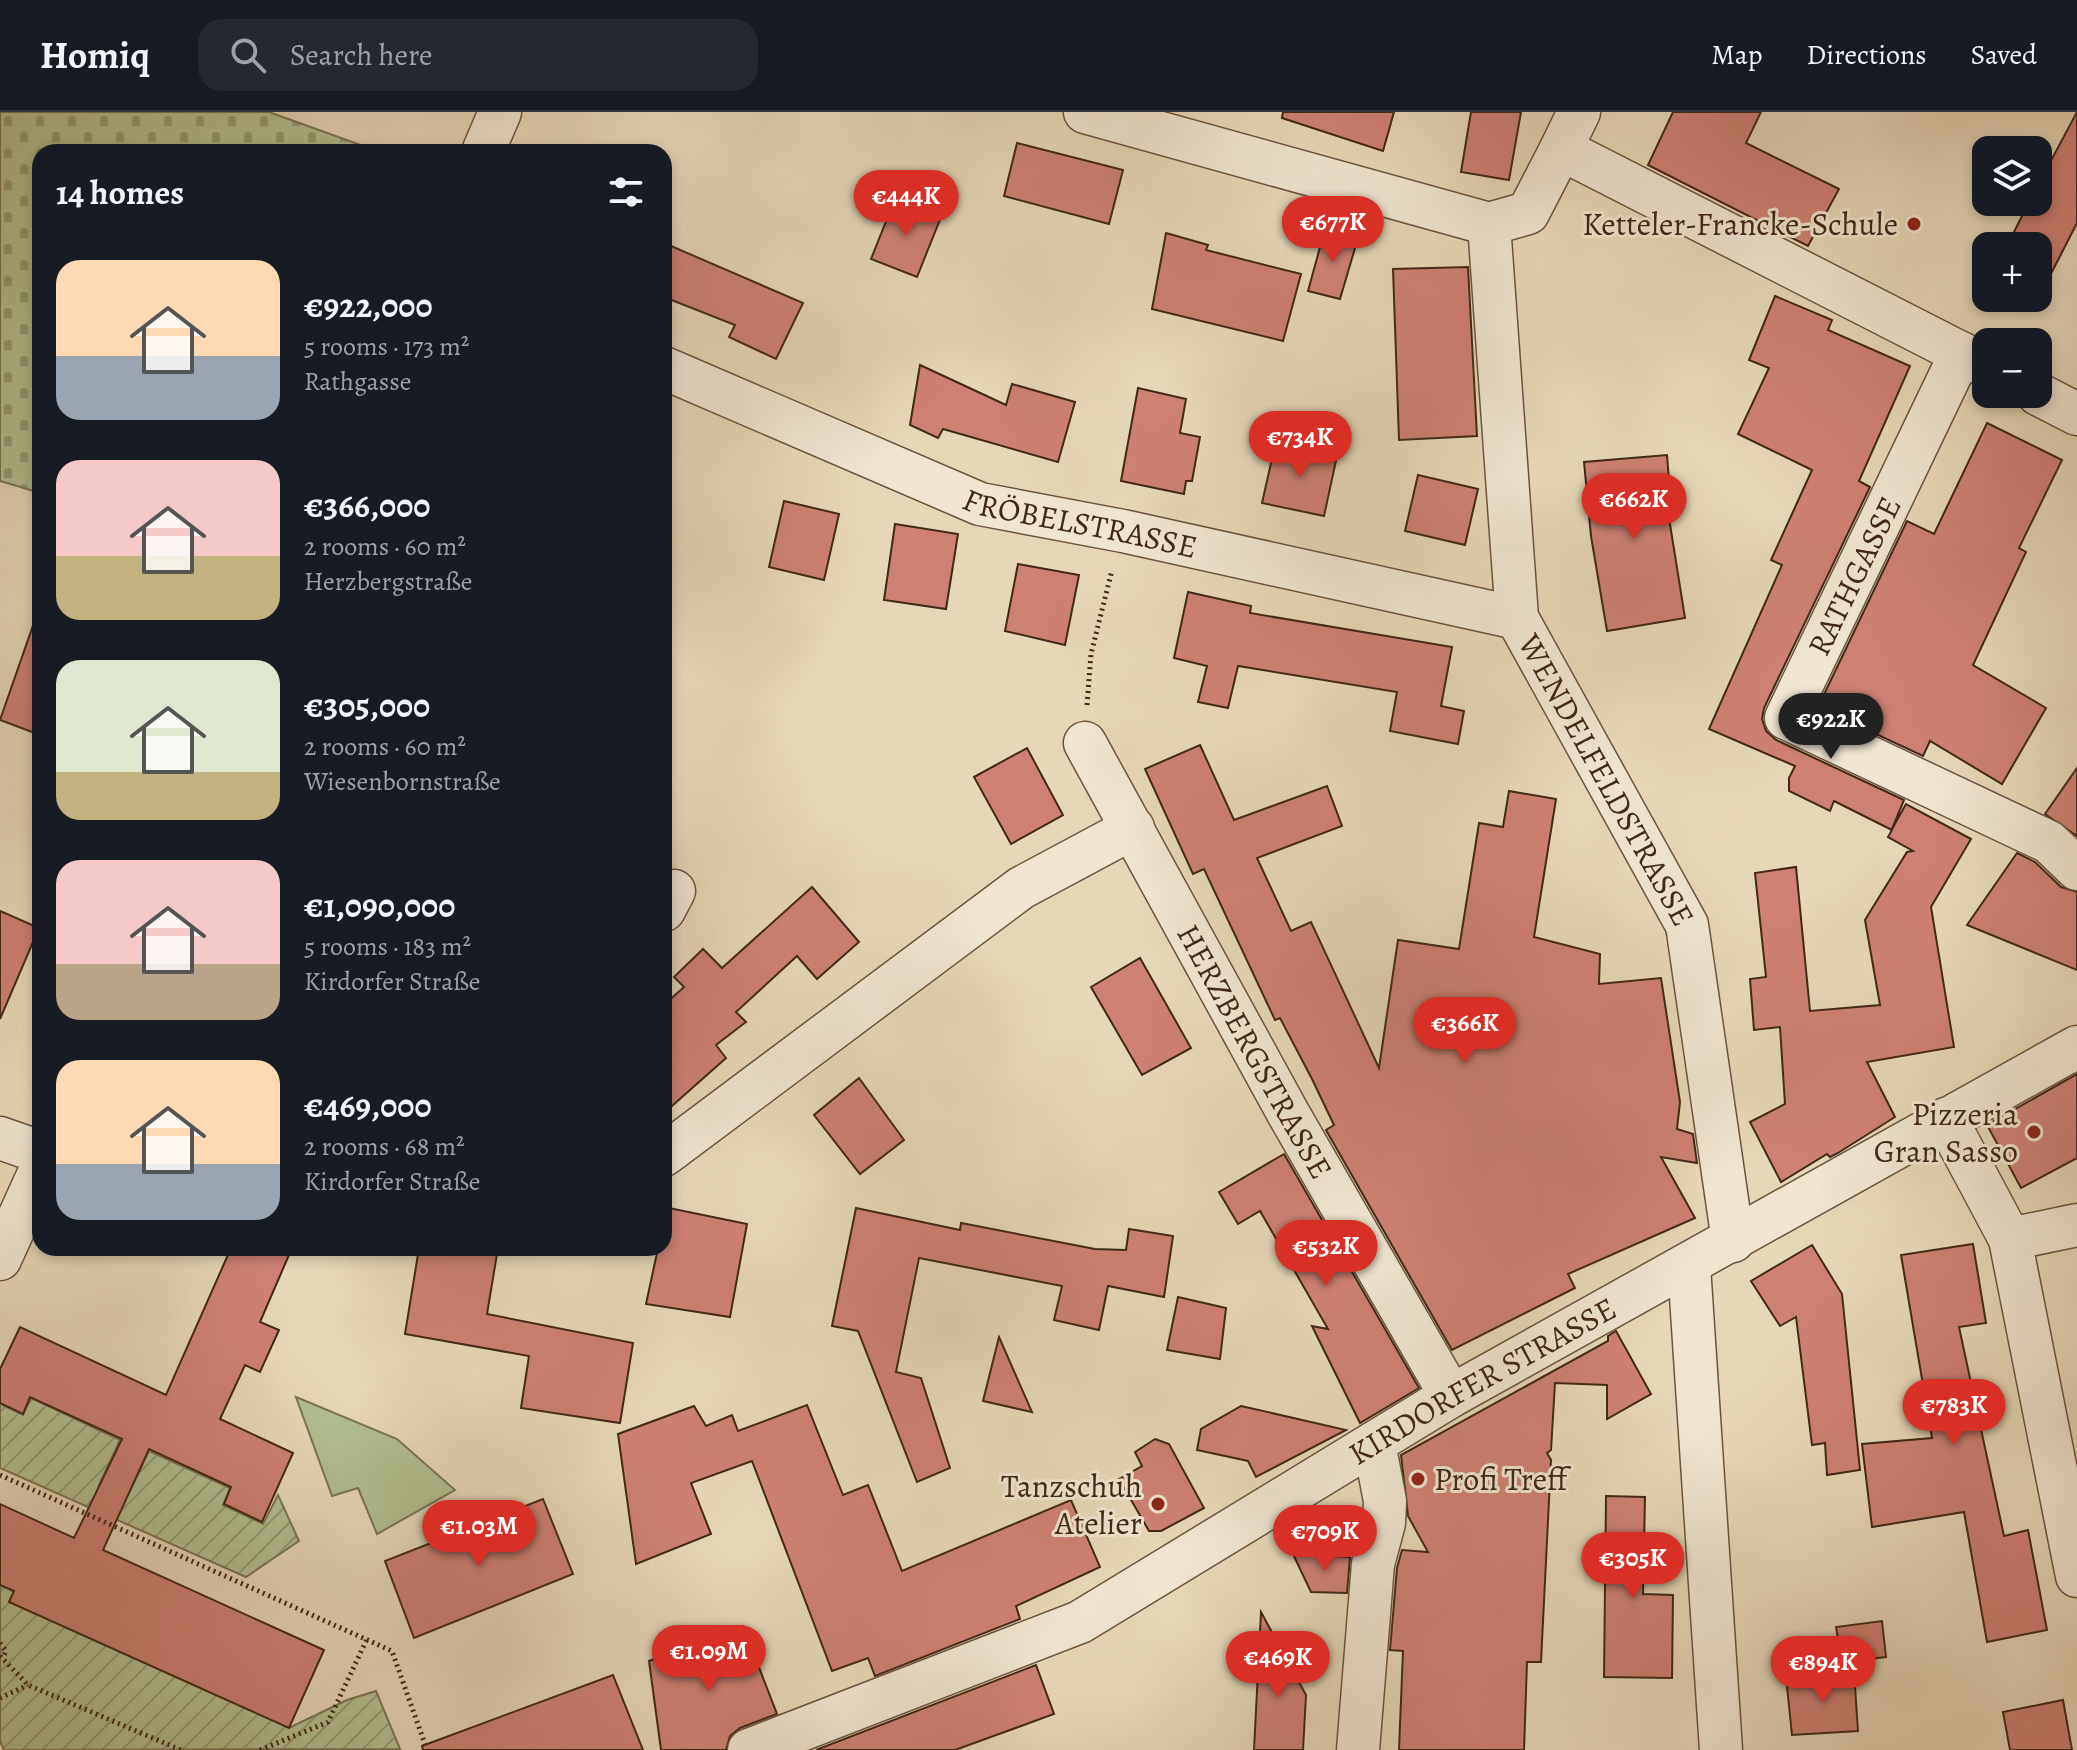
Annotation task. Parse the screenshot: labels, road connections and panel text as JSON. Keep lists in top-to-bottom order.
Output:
{
  "streets": {
    "street": [
      "FRÖBELSTRASSE",
      "RATHGASSE",
      "WENDELFELDSTRASSE",
      "HERZBERGSTRASSE",
      "KIRDORFER STRASSE"
    ]
  },
  "crossings": [
    ["FRÖBELSTRASSE", "WENDELFELDSTRASSE"],
    ["WENDELFELDSTRASSE", "KIRDORFER STRASSE"],
    ["HERZBERGSTRASSE", "KIRDORFER STRASSE"]
  ],
  "places": [
    "Ketteler-Francke-Schule",
    "Pizzeria Gran Sasso",
    "Profi Treff",
    "Tanzschuh Atelier"
  ],
  "page": {
    "header": "Homiq",
    "search": "Search here",
    "nav": ["Map", "Directions", "Saved"],
    "map_buttons": ["+", "−"],
    "heading": "14 homes",
    "price": [
      "€444K",
      "€677K",
      "€734K",
      "€662K",
      "€922K",
      "€366K",
      "€532K",
      "€783K",
      "€1.03M",
      "€709K",
      "€305K",
      "€1.09M",
      "€469K",
      "€894K"
    ],
    "list": [
      {
        "name": "€922,000",
        "note": "5 rooms · 173 m² · Rathgasse"
      },
      {
        "name": "€366,000",
        "note": "2 rooms · 60 m² · Herzbergstraße"
      },
      {
        "name": "€305,000",
        "note": "2 rooms · 60 m² · Wiesenbornstraße"
      },
      {
        "name": "€1,090,000",
        "note": "5 rooms · 183 m² · Kirdorfer Straße"
      },
      {
        "name": "€469,000",
        "note": "2 rooms · 68 m² · Kirdorfer Straße"
      }
    ]
  }
}
